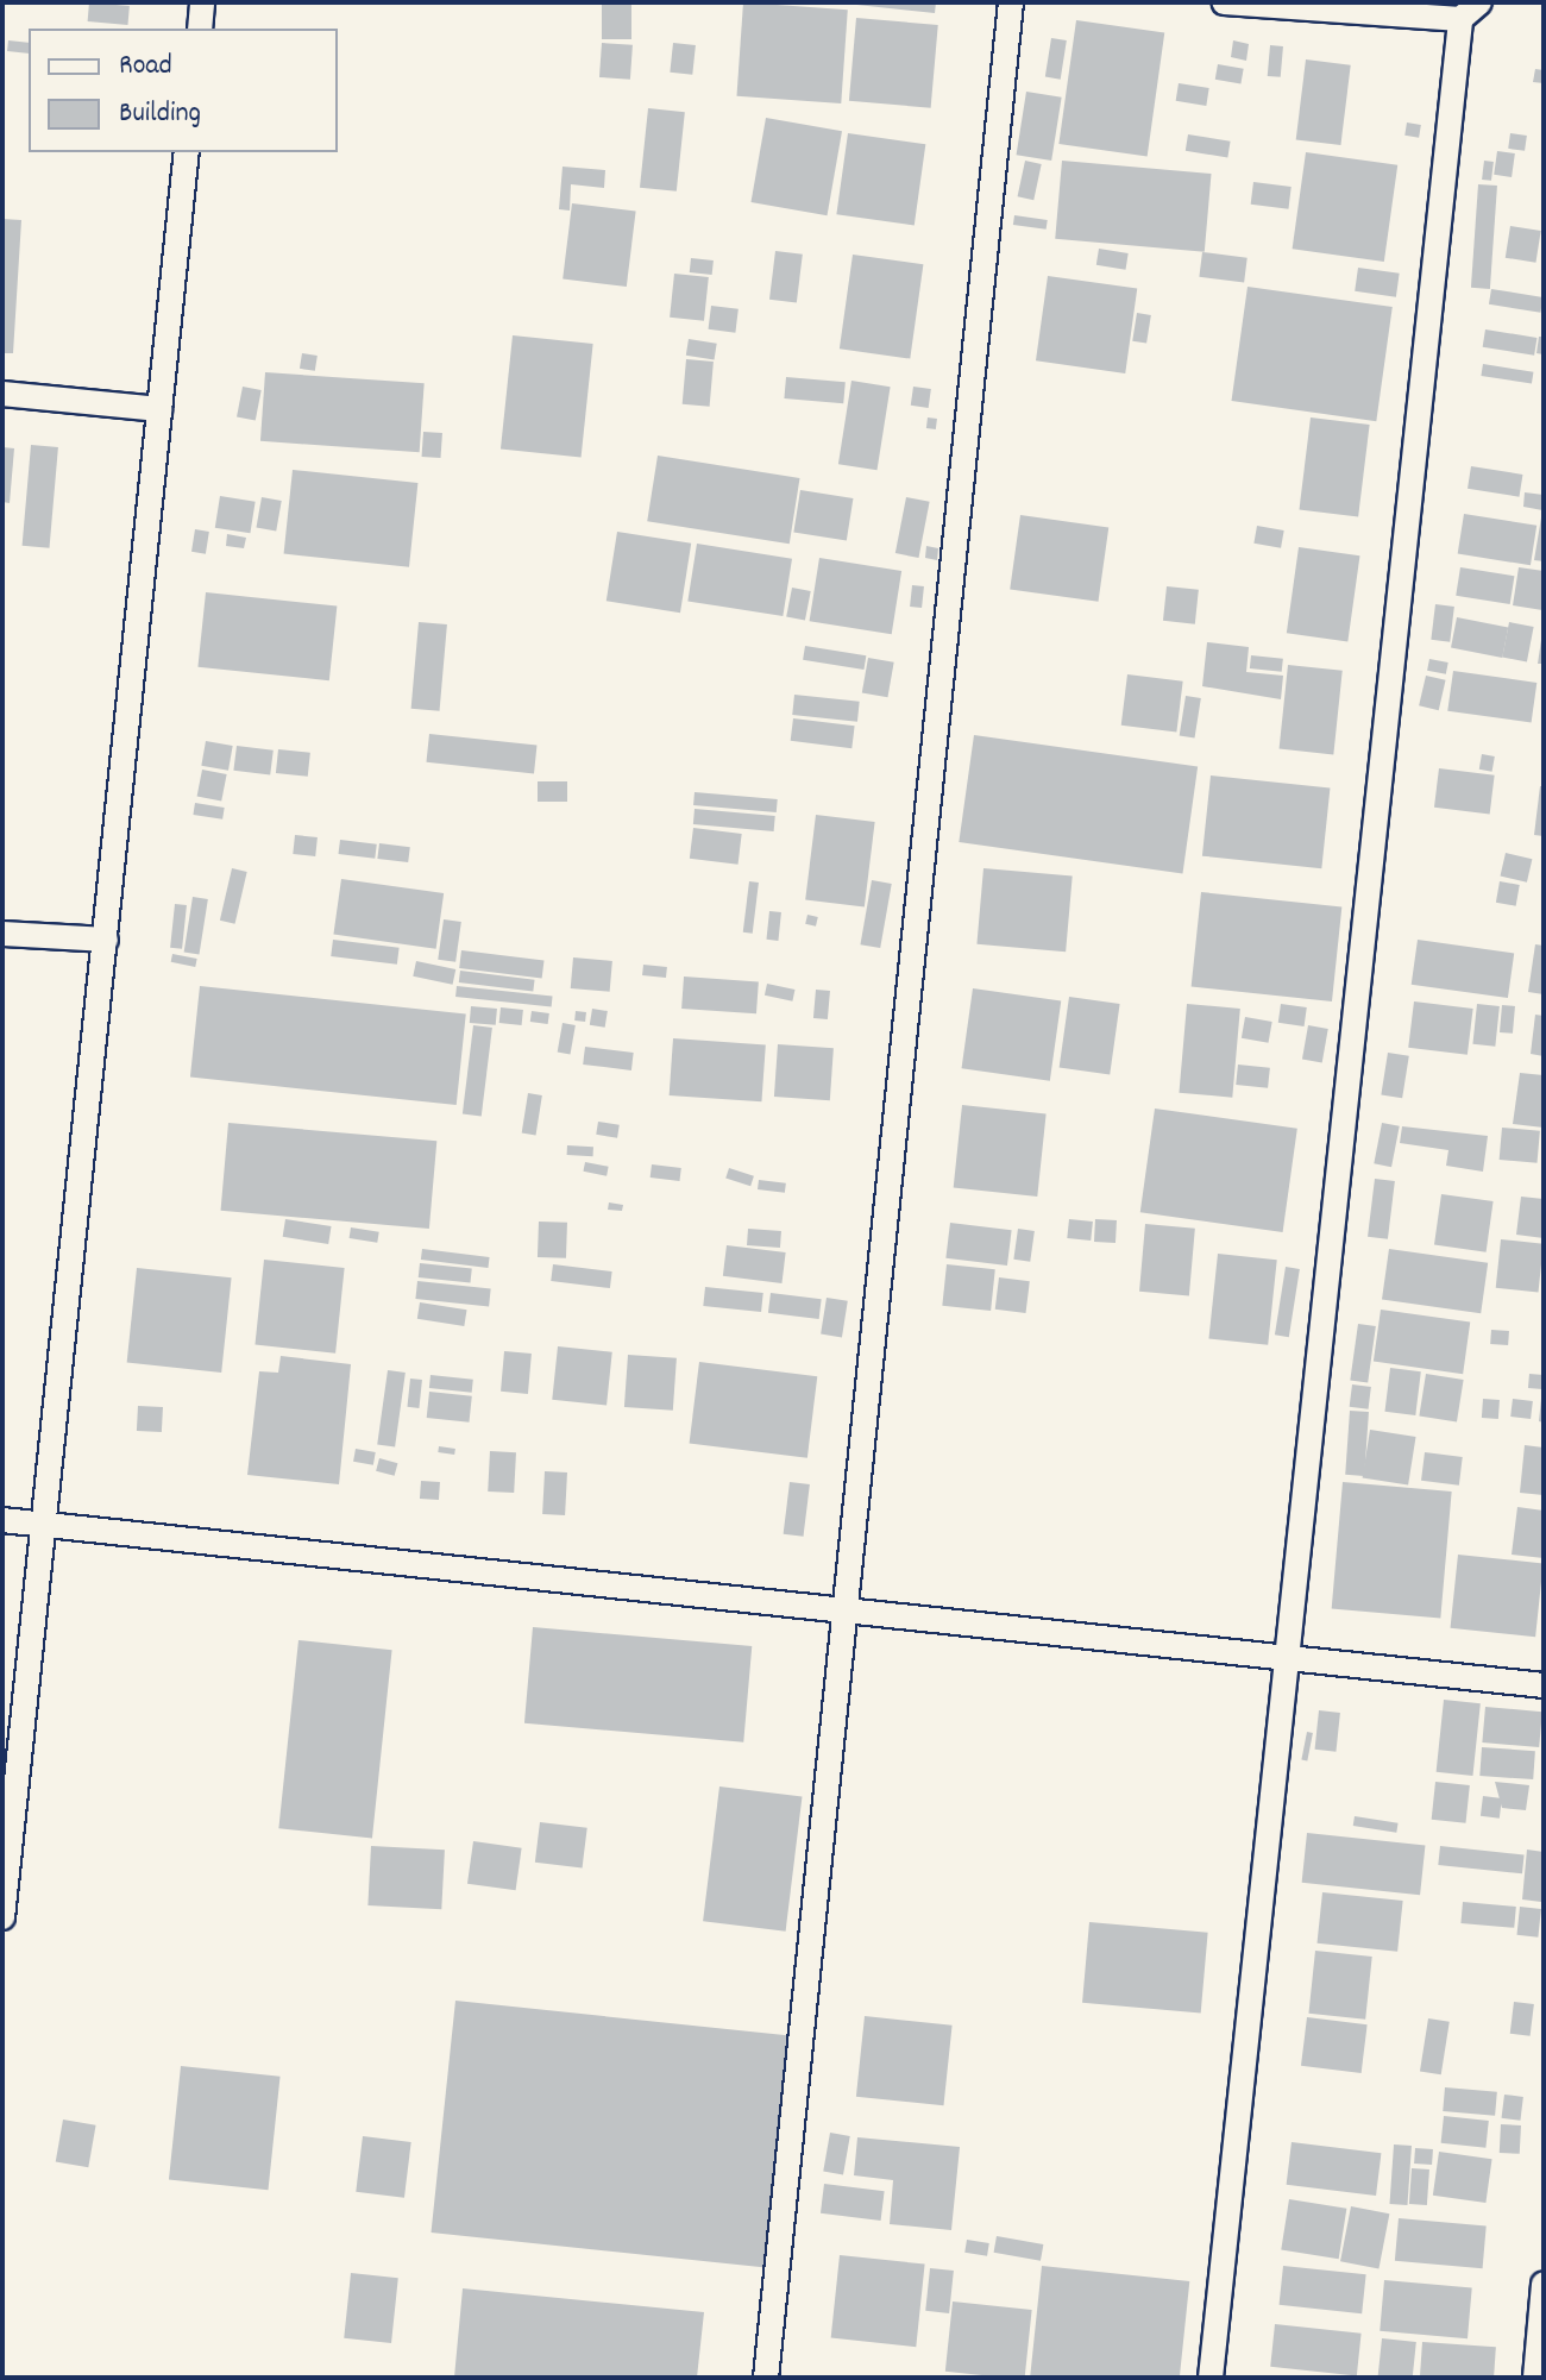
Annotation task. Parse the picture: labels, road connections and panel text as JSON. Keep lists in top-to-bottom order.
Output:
{
  "legend": ["Road", "Building"]
}
